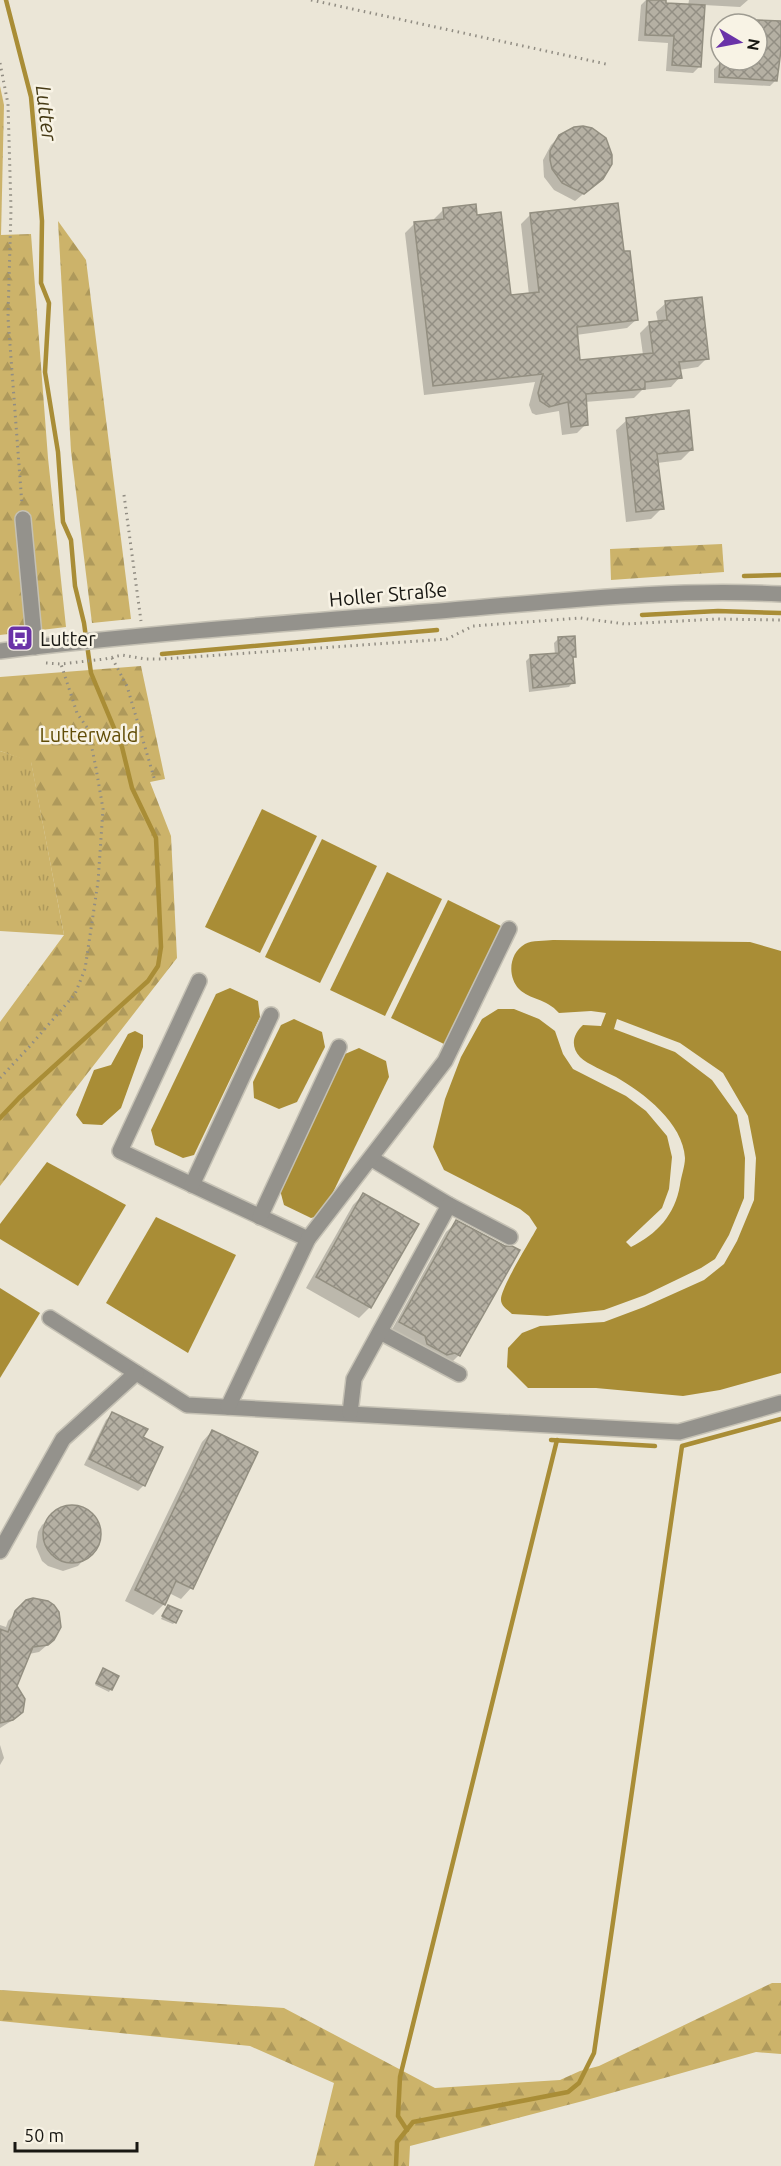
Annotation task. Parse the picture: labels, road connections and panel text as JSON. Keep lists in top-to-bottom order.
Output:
{
  "streets": {
    "street": ["Holler Straße"]
  },
  "water": ["Lutter"],
  "parks": ["Lutterwald"],
  "places": {
    "bus stop": ["Lutter"]
  },
  "scale_bar": "50 m",
  "north": "right"
}
